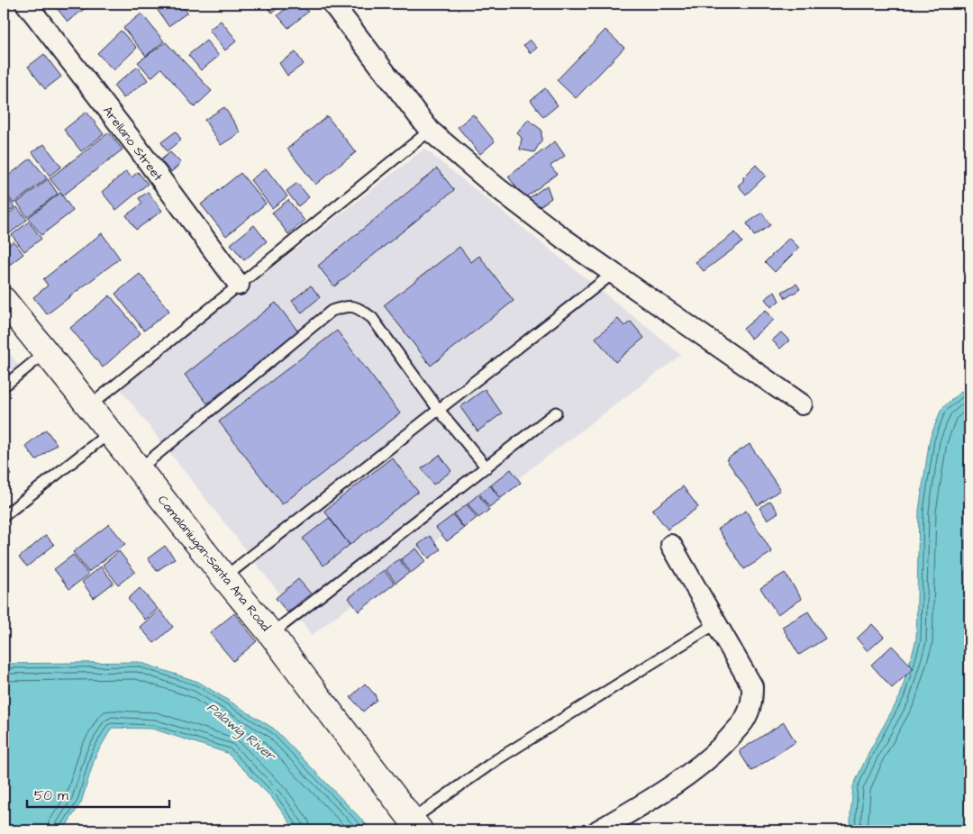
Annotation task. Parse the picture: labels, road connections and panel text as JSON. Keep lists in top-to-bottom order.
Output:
{
  "streets": {
    "main road": ["Camalaniugan-Santa Ana Road"],
    "street": ["Arellano Street"]
  },
  "water": ["Palawig River"],
  "scale_bar": "50 m"
}
